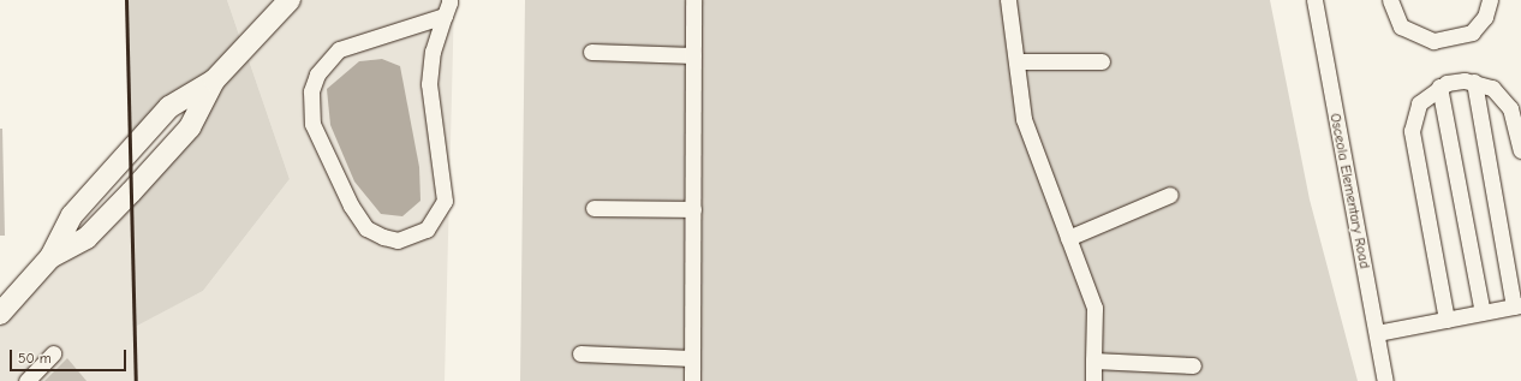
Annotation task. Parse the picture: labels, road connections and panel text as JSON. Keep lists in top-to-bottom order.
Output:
{
  "streets": {
    "street": ["Osceola Elementary Road"]
  },
  "scale_bar": "50 m"
}
